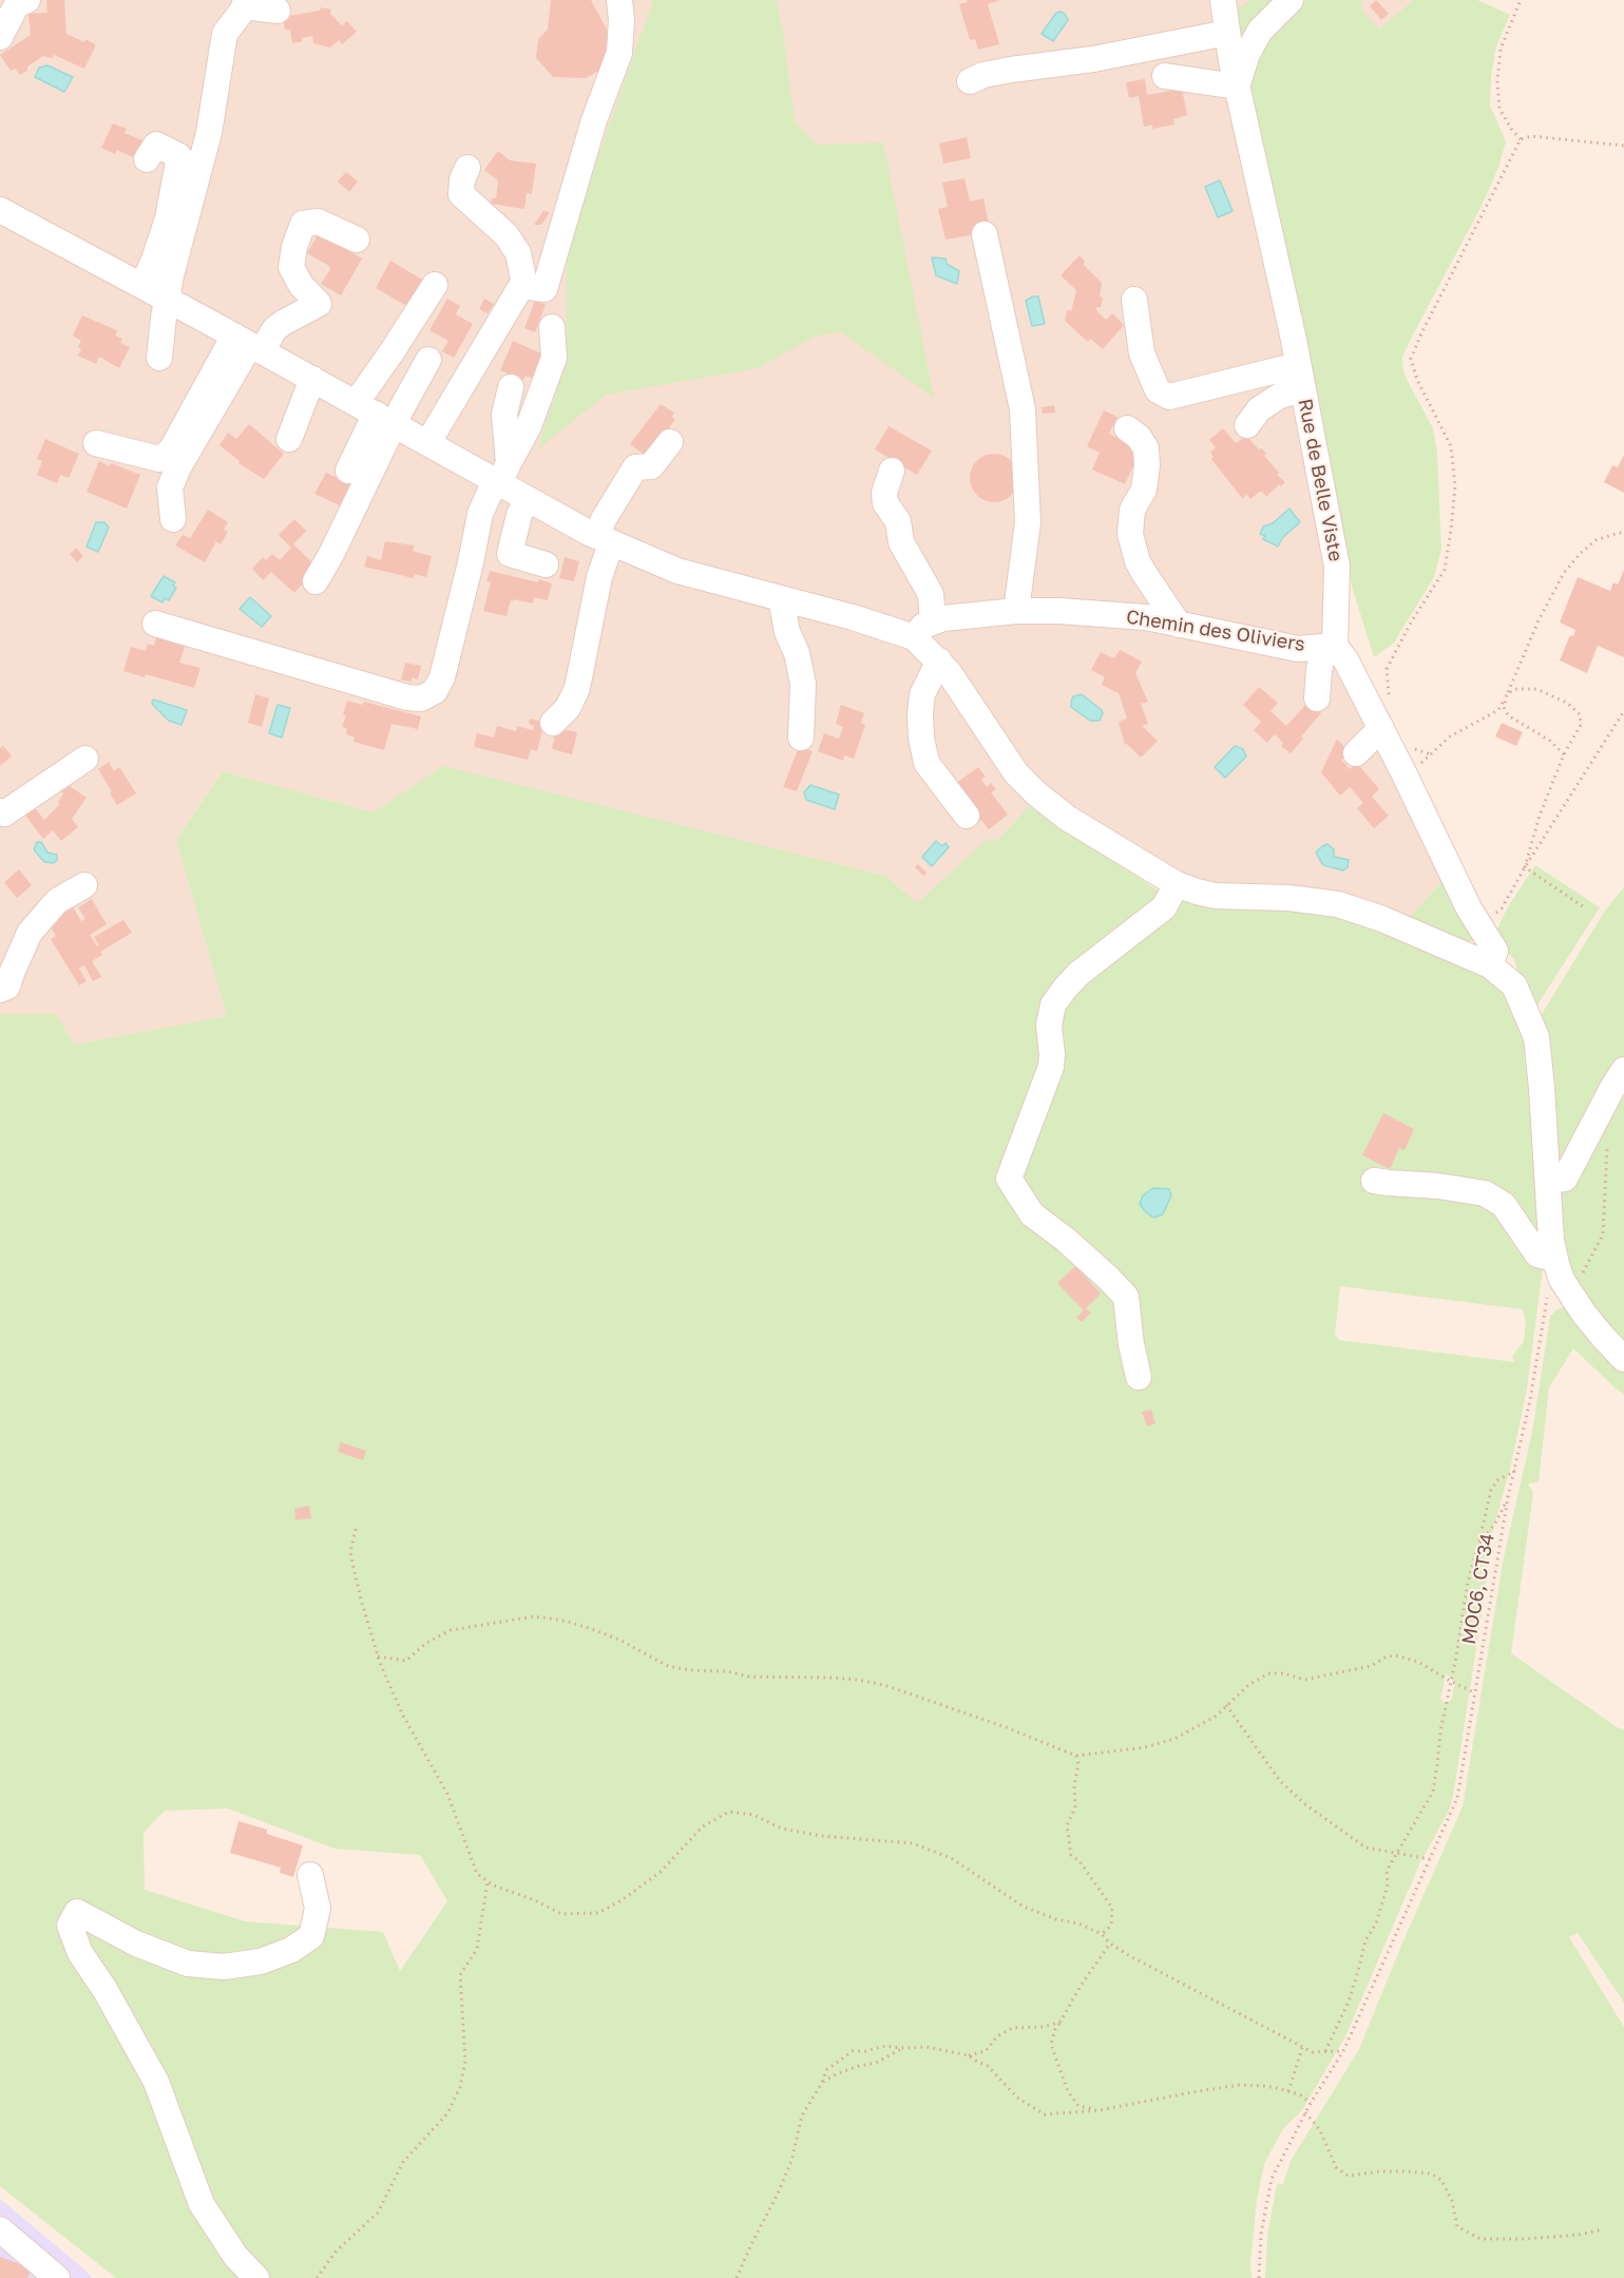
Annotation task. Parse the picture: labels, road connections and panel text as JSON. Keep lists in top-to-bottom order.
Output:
{
  "streets": {
    "street": ["Rue de Belle Viste", "Chemin des Oliviers"],
    "path": ["MOC6, CT34"]
  },
  "crossings": [
    ["Rue de Belle Viste", "Chemin des Oliviers"]
  ]
}
